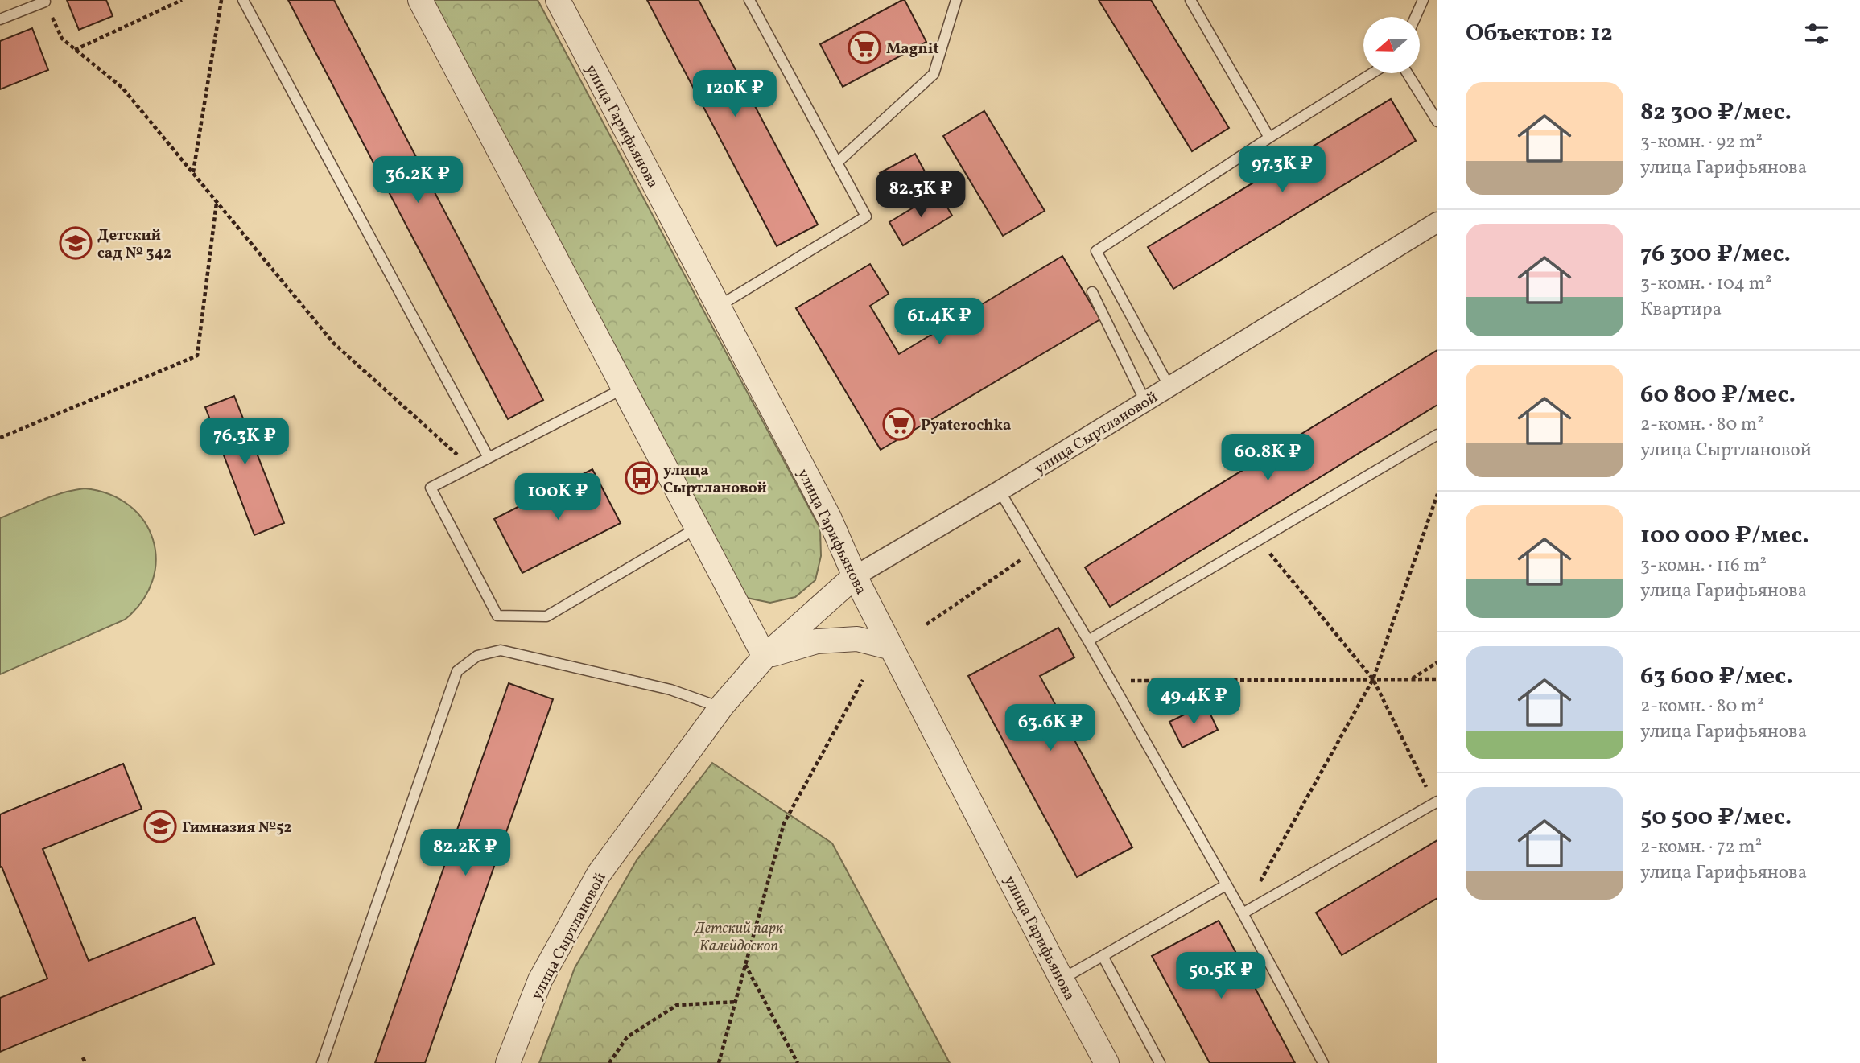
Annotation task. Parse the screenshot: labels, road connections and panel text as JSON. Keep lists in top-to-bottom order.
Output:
{
  "streets": {
    "street": ["улица Гарифьянова", "улица Сыртлановой"]
  },
  "crossings": [
    ["улица Гарифьянова", "улица Сыртлановой"]
  ],
  "parks": ["Детский парк Калейдоскоп"],
  "places": {
    "supermarket": ["Magnit", "Pyaterochka"],
    "school or university": ["Детский сад № 342", "Гимназия №52"],
    "bus stop": ["улица Сыртлановой"]
  },
  "north": "left",
  "page": {
    "heading": "Объектов: 12",
    "list": [
      {
        "name": "82 300 ₽/мес.",
        "note": "3-комн. · 92 m² · улица Гарифьянова"
      },
      {
        "name": "76 300 ₽/мес.",
        "note": "3-комн. · 104 m² · Квартира"
      },
      {
        "name": "60 800 ₽/мес.",
        "note": "2-комн. · 80 m² · улица Сыртлановой"
      },
      {
        "name": "100 000 ₽/мес.",
        "note": "3-комн. · 116 m² · улица Гарифьянова"
      },
      {
        "name": "63 600 ₽/мес.",
        "note": "2-комн. · 80 m² · улица Гарифьянова"
      },
      {
        "name": "50 500 ₽/мес.",
        "note": "2-комн. · 72 m² · улица Гарифьянова"
      }
    ],
    "price": [
      "120K ₽",
      "97.3K ₽",
      "36.2K ₽",
      "82.3K ₽",
      "61.4K ₽",
      "76.3K ₽",
      "60.8K ₽",
      "100K ₽",
      "49.4K ₽",
      "63.6K ₽",
      "82.2K ₽",
      "50.5K ₽"
    ]
  }
}
